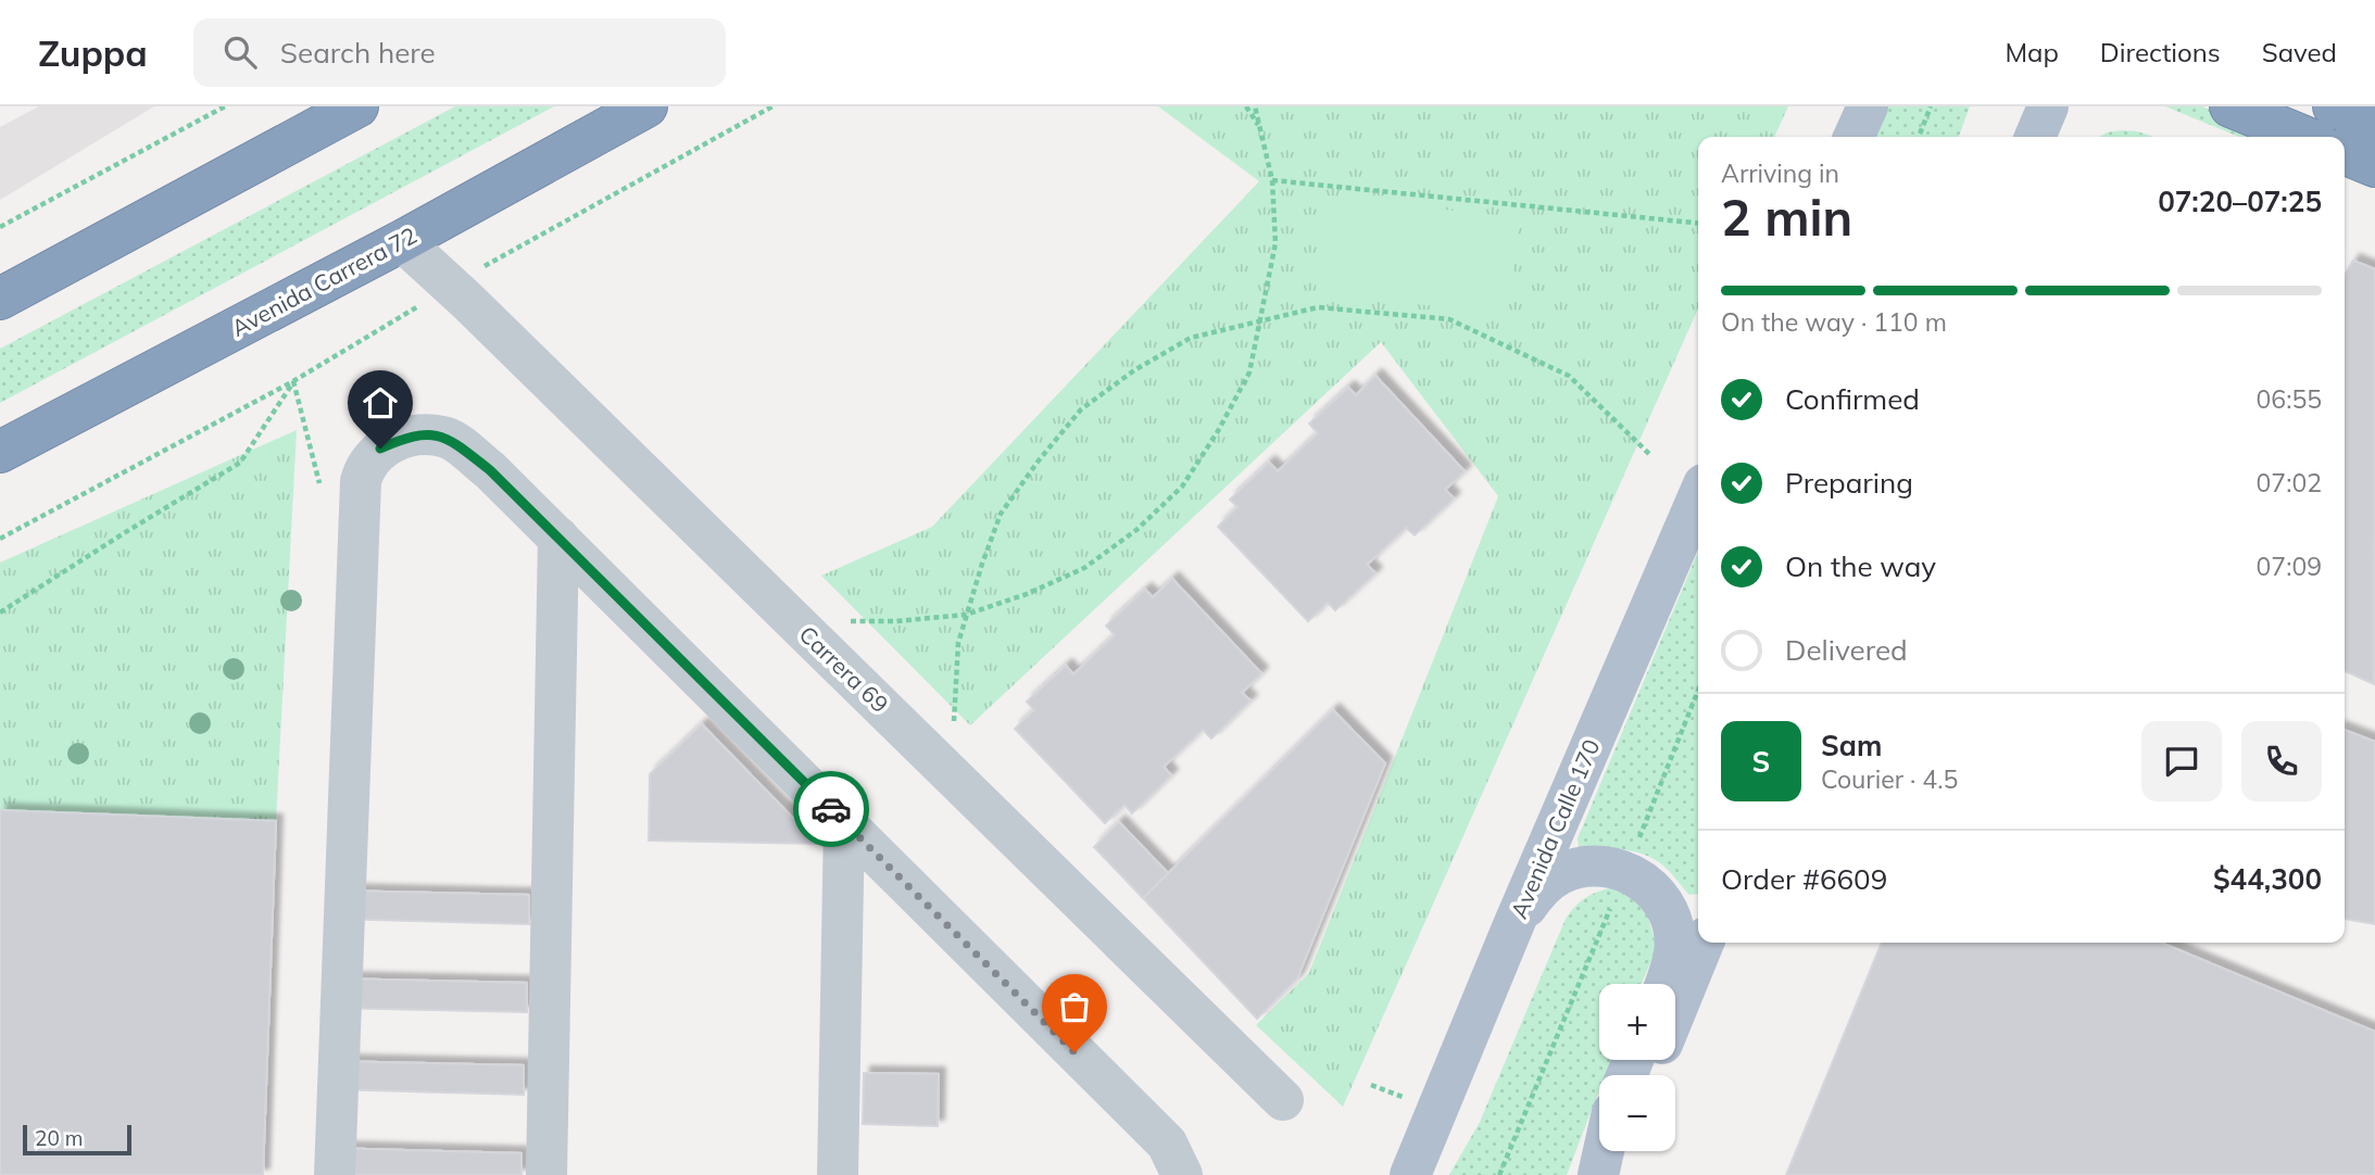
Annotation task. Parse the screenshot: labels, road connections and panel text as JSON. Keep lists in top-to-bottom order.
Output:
{
  "streets": {
    "highway": ["Avenida Carrera 72"],
    "main road": ["Avenida Calle 170"],
    "street": ["Carrera 69"]
  },
  "crossings": [
    ["Avenida Carrera 72", "Carrera 69"]
  ],
  "scale_bar": "20 m",
  "page": {
    "header": "Zuppa",
    "search": "Search here",
    "nav": ["Map", "Directions", "Saved"],
    "heading": ["2 min", "Arriving in", "07:20–07:25"],
    "panel": [
      "Sam",
      "Courier · 4.5",
      "Order #6609",
      "$44,300"
    ],
    "bar": "On the way · 110 m",
    "list": [
      ["Confirmed", "06:55"],
      ["Preparing", "07:02"],
      ["On the way", "07:09"],
      "Delivered"
    ],
    "round": "S",
    "map_buttons": ["+", "−"],
    "scale": "20 m"
  }
}
